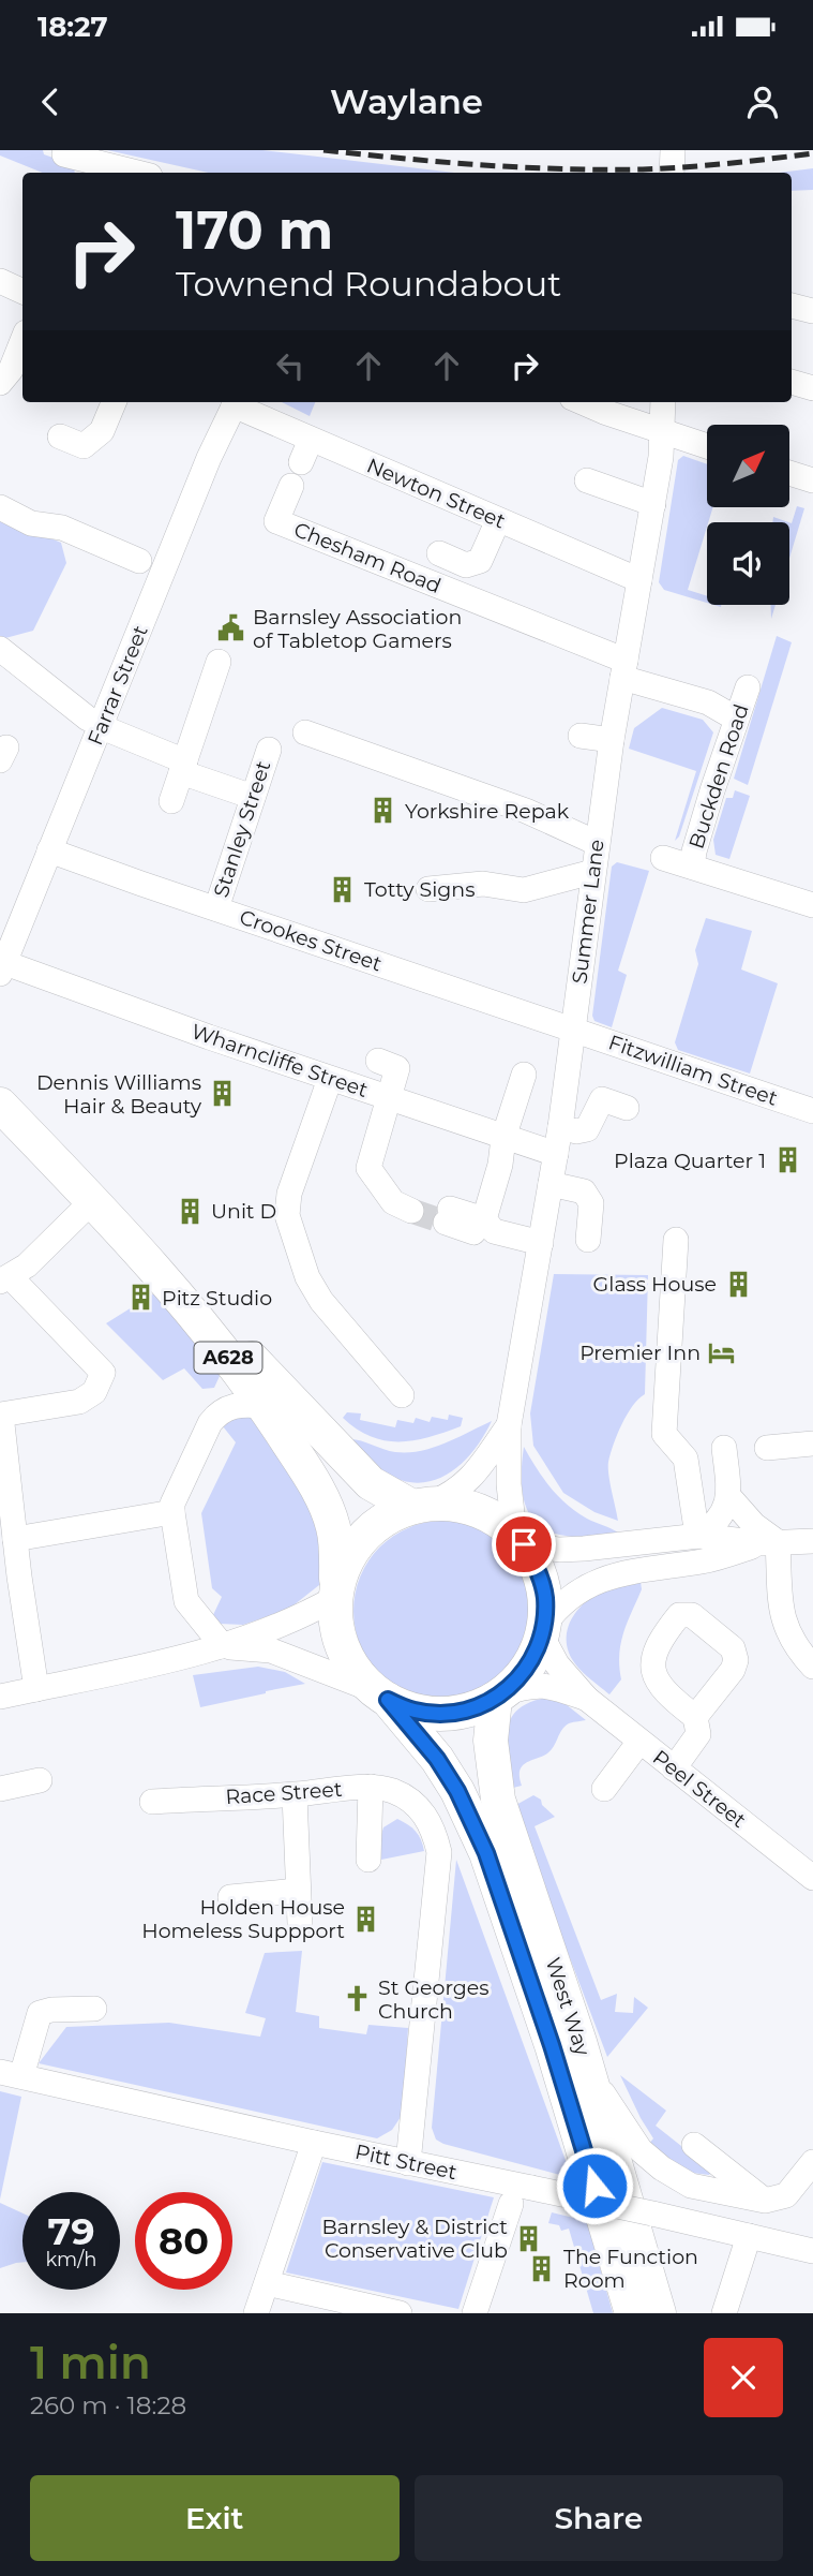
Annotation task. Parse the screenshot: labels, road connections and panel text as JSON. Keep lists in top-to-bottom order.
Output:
{
  "streets": {
    "highway": ["A628", "West Way"],
    "street": [
      "Newton Street",
      "Chesham Road",
      "Farrar Street",
      "Buckden Road",
      "Stanley Street",
      "Summer Lane",
      "Crookes Street",
      "Wharncliffe Street",
      "Fitzwilliam Street",
      "Peel Street",
      "Race Street",
      "Pitt Street"
    ]
  },
  "crossings": [
    ["Newton Street", "Summer Lane"],
    ["Chesham Road", "Buckden Road"],
    ["Chesham Road", "Summer Lane"],
    ["Farrar Street", "Crookes Street"],
    ["Farrar Street", "Wharncliffe Street"],
    ["Stanley Street", "Crookes Street"],
    ["Summer Lane", "Crookes Street"],
    ["Summer Lane", "Wharncliffe Street"],
    ["Summer Lane", "Fitzwilliam Street"],
    ["Summer Lane", "A628"],
    ["Summer Lane", "Peel Street"],
    ["Summer Lane", "West Way"],
    ["Crookes Street", "Fitzwilliam Street"],
    ["A628", "Peel Street"],
    ["A628", "West Way"],
    ["Peel Street", "West Way"],
    ["Race Street", "Pitt Street"]
  ],
  "places": {
    "public building": ["Barnsley Association of Tabletop Gamers"],
    "building": [
      "Yorkshire Repak",
      "Totty Signs",
      "Dennis Williams Hair & Beauty",
      "Plaza Quarter 1",
      "Unit D",
      "Glass House",
      "Pitz Studio",
      "Holden House Homeless Suppport",
      "Barnsley & District Conservative Club",
      "The Function Room"
    ],
    "hotel": ["Premier Inn"],
    "church": ["St Georges Church"]
  },
  "north": "top right",
  "page": {
    "status": "18:27",
    "header": "Waylane",
    "turn": ["170 m", "Townend Roundabout"],
    "speed": "79 km/h",
    "limit": "80",
    "heading": ["1 min", "260 m · 18:28"],
    "buttons": ["Exit", "Share"]
  }
}
